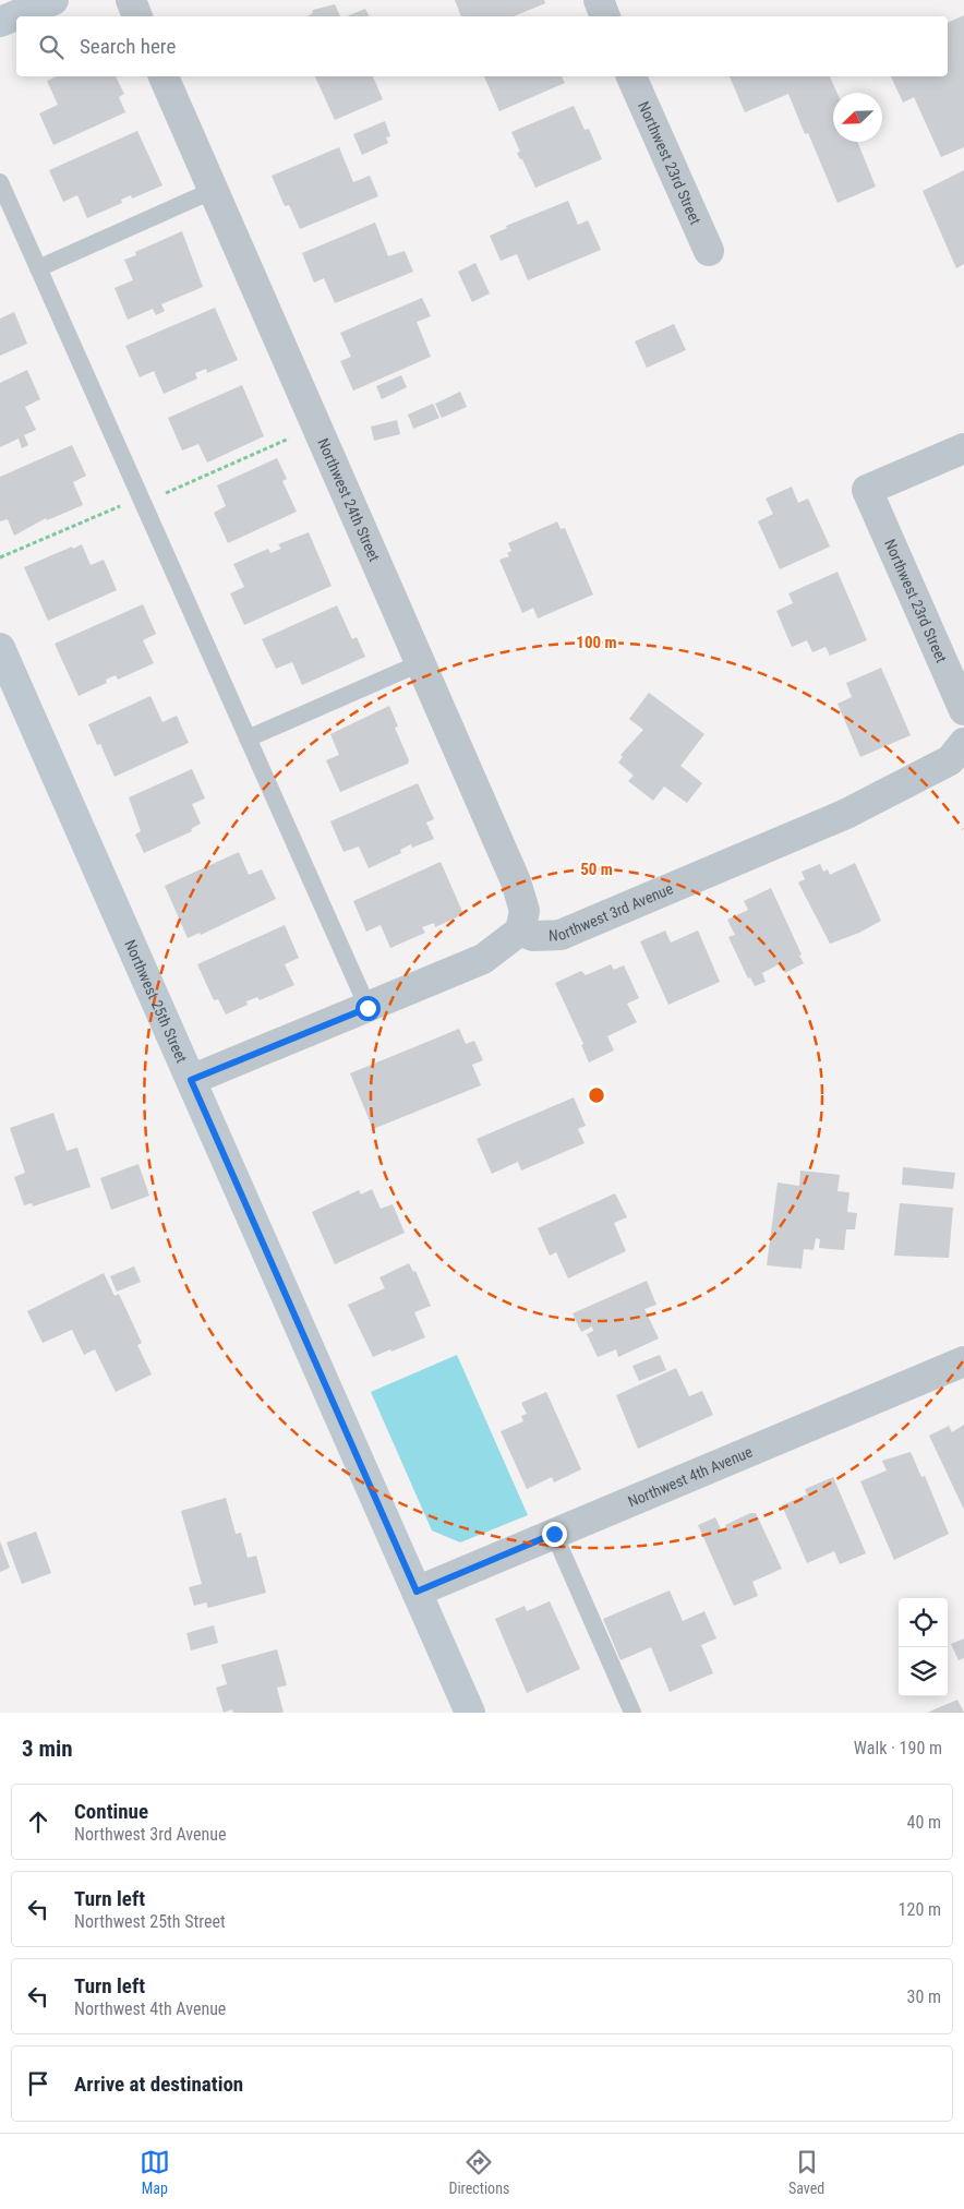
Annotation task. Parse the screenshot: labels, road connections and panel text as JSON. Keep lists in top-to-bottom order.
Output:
{
  "streets": {
    "street": [
      "Northwest 23rd Street",
      "Northwest 24th Street",
      "Northwest 3rd Avenue",
      "Northwest 25th Street",
      "Northwest 4th Avenue"
    ]
  },
  "crossings": [
    ["Northwest 24th Street", "Northwest 3rd Avenue"],
    ["Northwest 25th Street", "Northwest 4th Avenue"]
  ],
  "north": "bottom left",
  "page": {
    "search": "Search here",
    "heading": ["3 min", "Walk · 190 m"],
    "list": [
      ["Continue", "Northwest 3rd Avenue", "40 m"],
      ["Turn left", "Northwest 25th Street", "120 m"],
      ["Turn left", "Northwest 4th Avenue", "30 m"],
      "Arrive at destination"
    ],
    "nav": ["Map", "Directions", "Saved"]
  },
  "rings": ["100 m", "50 m"]
}
